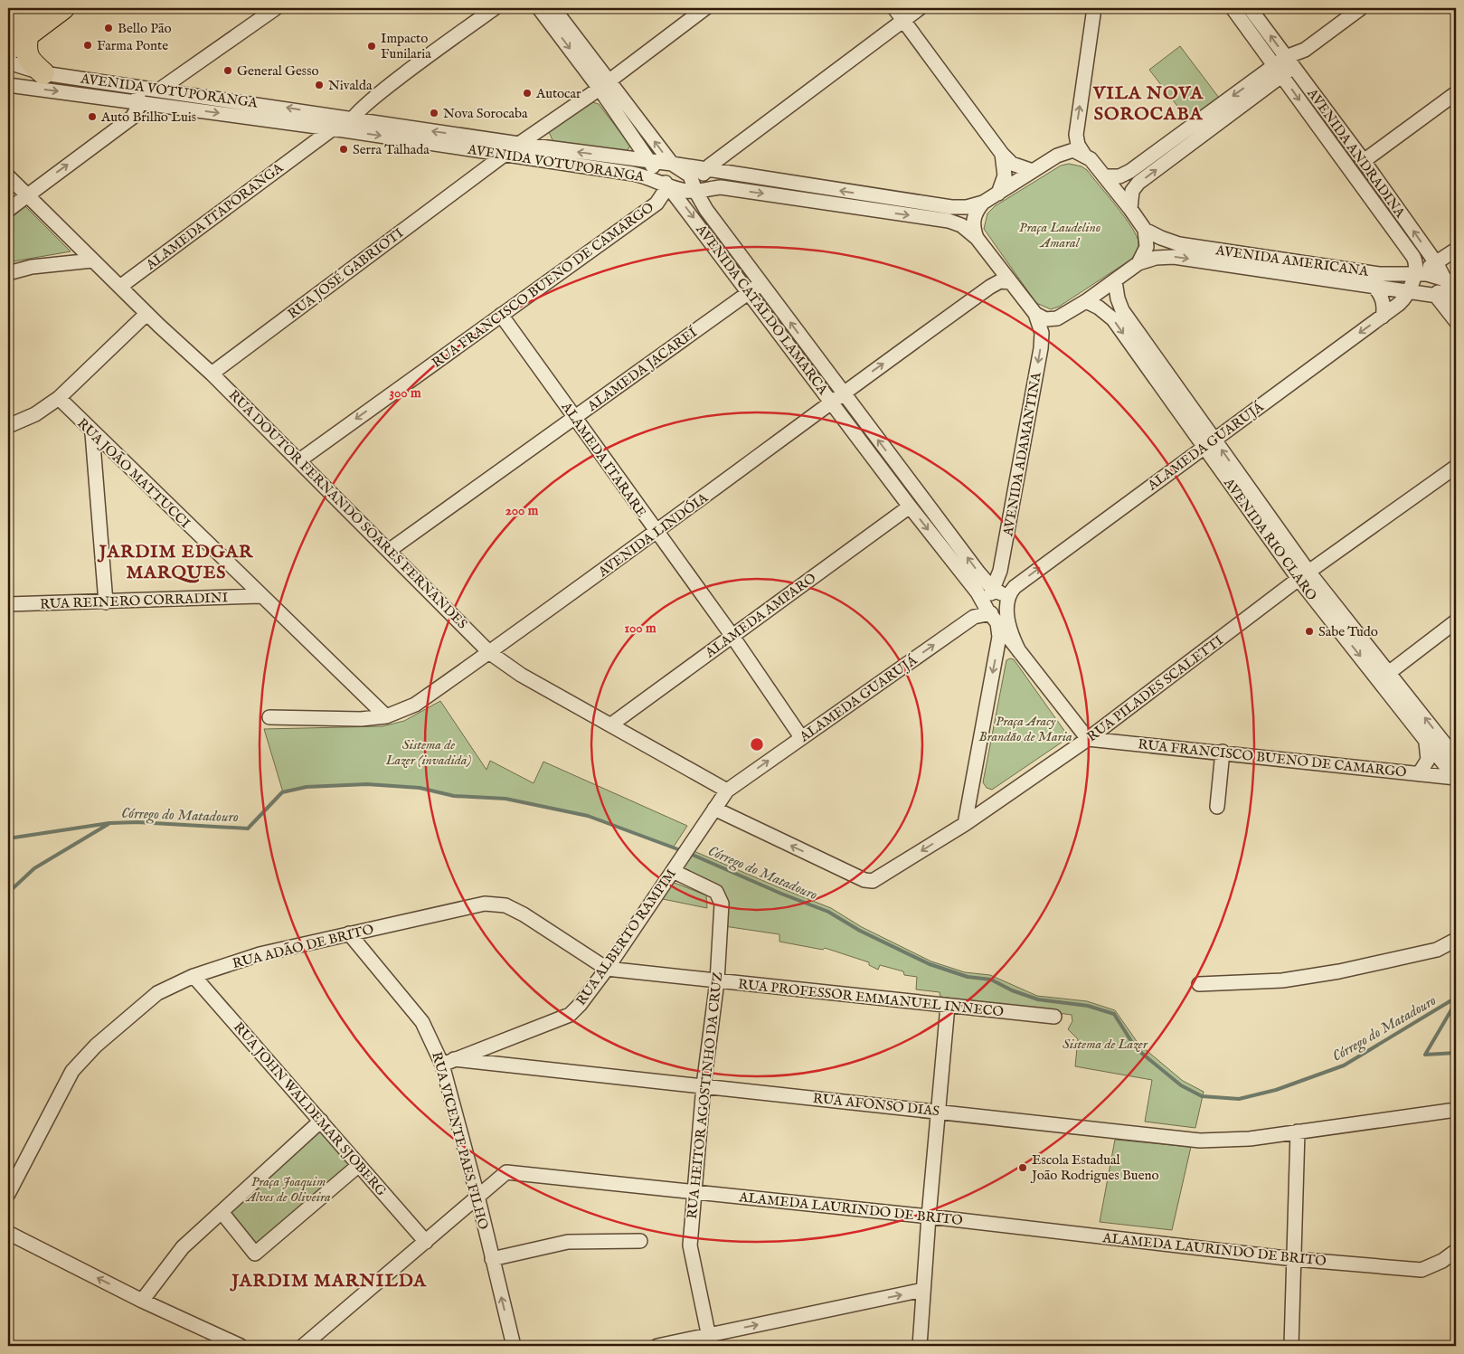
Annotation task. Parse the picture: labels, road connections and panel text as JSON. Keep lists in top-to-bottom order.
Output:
{
  "streets": {
    "street": [
      "AVENIDA VOTUPORANGA",
      "AVENIDA ANDRADINA",
      "ALAMEDA ITAPORANGA",
      "AVENIDA AMERICANA",
      "RUA JOSÉ GABRIOTI",
      "RUA FRANCISCO BUENO DE CAMARGO",
      "AVENIDA CATALDO LAMARCA",
      "ALAMEDA JACAREÍ",
      "ALAMEDA GUARUJÁ",
      "AVENIDA ADAMANTINA",
      "ALAMEDA ITARARE",
      "RUA JOÃO MATTUCCI",
      "RUA DOUTOR FERNANDO SOARES FERNANDES",
      "AVENIDA LINDÓIA",
      "AVENIDA RIO CLARO",
      "RUA REINERO CORRADINI",
      "ALAMEDA AMPARO",
      "RUA PILADES SCALETTI",
      "RUA ALBERTO RAMPIM",
      "RUA ADÃO DE BRITO",
      "RUA PROFESSOR EMMANUEL INNECO",
      "RUA HEITOR AGOSTINHO DA CRUZ",
      "RUA AFONSO DIAS",
      "RUA JOHN WALDEMAR SJOBERG",
      "RUA VICENTE PAES FILHO",
      "ALAMEDA LAURINDO DE BRITO"
    ]
  },
  "crossings": [
    ["AVENIDA VOTUPORANGA", "ALAMEDA ITAPORANGA"],
    ["AVENIDA VOTUPORANGA", "AVENIDA AMERICANA"],
    ["AVENIDA VOTUPORANGA", "RUA JOSÉ GABRIOTI"],
    ["AVENIDA VOTUPORANGA", "RUA FRANCISCO BUENO DE CAMARGO"],
    ["AVENIDA VOTUPORANGA", "AVENIDA CATALDO LAMARCA"],
    ["AVENIDA VOTUPORANGA", "AVENIDA ADAMANTINA"],
    ["AVENIDA VOTUPORANGA", "AVENIDA LINDÓIA"],
    ["AVENIDA VOTUPORANGA", "AVENIDA RIO CLARO"],
    ["AVENIDA ANDRADINA", "AVENIDA AMERICANA"],
    ["AVENIDA ANDRADINA", "ALAMEDA GUARUJÁ"],
    ["ALAMEDA ITAPORANGA", "RUA DOUTOR FERNANDO SOARES FERNANDES"],
    ["AVENIDA AMERICANA", "ALAMEDA GUARUJÁ"],
    ["AVENIDA AMERICANA", "AVENIDA ADAMANTINA"],
    ["AVENIDA AMERICANA", "AVENIDA LINDÓIA"],
    ["AVENIDA AMERICANA", "AVENIDA RIO CLARO"],
    ["RUA JOSÉ GABRIOTI", "RUA DOUTOR FERNANDO SOARES FERNANDES"],
    ["RUA FRANCISCO BUENO DE CAMARGO", "AVENIDA CATALDO LAMARCA"],
    ["RUA FRANCISCO BUENO DE CAMARGO", "ALAMEDA ITARARE"],
    ["RUA FRANCISCO BUENO DE CAMARGO", "RUA DOUTOR FERNANDO SOARES FERNANDES"],
    ["RUA FRANCISCO BUENO DE CAMARGO", "AVENIDA RIO CLARO"],
    ["RUA FRANCISCO BUENO DE CAMARGO", "RUA PILADES SCALETTI"],
    ["AVENIDA CATALDO LAMARCA", "ALAMEDA JACAREÍ"],
    ["AVENIDA CATALDO LAMARCA", "ALAMEDA GUARUJÁ"],
    ["AVENIDA CATALDO LAMARCA", "AVENIDA ADAMANTINA"],
    ["AVENIDA CATALDO LAMARCA", "AVENIDA LINDÓIA"],
    ["AVENIDA CATALDO LAMARCA", "ALAMEDA AMPARO"],
    ["AVENIDA CATALDO LAMARCA", "RUA PILADES SCALETTI"],
    ["ALAMEDA JACAREÍ", "ALAMEDA ITARARE"],
    ["ALAMEDA JACAREÍ", "RUA DOUTOR FERNANDO SOARES FERNANDES"],
    ["ALAMEDA GUARUJÁ", "AVENIDA ADAMANTINA"],
    ["ALAMEDA GUARUJÁ", "ALAMEDA ITARARE"],
    ["ALAMEDA GUARUJÁ", "RUA DOUTOR FERNANDO SOARES FERNANDES"],
    ["ALAMEDA GUARUJÁ", "AVENIDA RIO CLARO"],
    ["ALAMEDA GUARUJÁ", "RUA PILADES SCALETTI"],
    ["ALAMEDA GUARUJÁ", "RUA ALBERTO RAMPIM"],
    ["AVENIDA ADAMANTINA", "AVENIDA LINDÓIA"],
    ["AVENIDA ADAMANTINA", "AVENIDA RIO CLARO"],
    ["ALAMEDA ITARARE", "AVENIDA LINDÓIA"],
    ["ALAMEDA ITARARE", "ALAMEDA AMPARO"],
    ["RUA JOÃO MATTUCCI", "AVENIDA LINDÓIA"],
    ["RUA JOÃO MATTUCCI", "RUA REINERO CORRADINI"],
    ["RUA DOUTOR FERNANDO SOARES FERNANDES", "AVENIDA LINDÓIA"],
    ["RUA DOUTOR FERNANDO SOARES FERNANDES", "ALAMEDA AMPARO"],
    ["RUA DOUTOR FERNANDO SOARES FERNANDES", "RUA PILADES SCALETTI"],
    ["RUA DOUTOR FERNANDO SOARES FERNANDES", "RUA ALBERTO RAMPIM"],
    ["AVENIDA LINDÓIA", "AVENIDA RIO CLARO"],
    ["AVENIDA RIO CLARO", "RUA PILADES SCALETTI"],
    ["RUA PILADES SCALETTI", "RUA ALBERTO RAMPIM"],
    ["RUA ALBERTO RAMPIM", "RUA ADÃO DE BRITO"],
    ["RUA ALBERTO RAMPIM", "RUA PROFESSOR EMMANUEL INNECO"],
    ["RUA ALBERTO RAMPIM", "RUA HEITOR AGOSTINHO DA CRUZ"],
    ["RUA ALBERTO RAMPIM", "RUA AFONSO DIAS"],
    ["RUA ALBERTO RAMPIM", "RUA VICENTE PAES FILHO"],
    ["RUA ADÃO DE BRITO", "RUA PROFESSOR EMMANUEL INNECO"],
    ["RUA ADÃO DE BRITO", "RUA JOHN WALDEMAR SJOBERG"],
    ["RUA ADÃO DE BRITO", "RUA VICENTE PAES FILHO"],
    ["RUA PROFESSOR EMMANUEL INNECO", "RUA HEITOR AGOSTINHO DA CRUZ"],
    ["RUA HEITOR AGOSTINHO DA CRUZ", "RUA AFONSO DIAS"],
    ["RUA HEITOR AGOSTINHO DA CRUZ", "ALAMEDA LAURINDO DE BRITO"],
    ["RUA AFONSO DIAS", "RUA VICENTE PAES FILHO"],
    ["RUA JOHN WALDEMAR SJOBERG", "ALAMEDA LAURINDO DE BRITO"],
    ["RUA VICENTE PAES FILHO", "ALAMEDA LAURINDO DE BRITO"]
  ],
  "one_way": ["AVENIDA ADAMANTINA"],
  "districts": ["VILA NOVA SOROCABA", "JARDIM EDGAR MARQUES", "JARDIM MARNILDA"],
  "water": ["Córrego do Matadouro"],
  "parks": [
    "Praça Laudelino Amaral",
    "Praça Aracy Brandão de Maria",
    "Sistema de Lazer (invadida)",
    "Sistema de Lazer",
    "Praça Joaquim Alves de Oliveira"
  ],
  "places": [
    "Bello Pão",
    "Farma Ponte",
    "Impacto Funilaria",
    "General Gesso",
    "Nivalda",
    "Autocar",
    "Nova Sorocaba",
    "Auto Brilho Luis",
    "Serra Talhada",
    "Sabe Tudo",
    "Escola Estadual João Rodrigues Bueno"
  ],
  "rings": ["300 m", "200 m", "100 m"]
}
